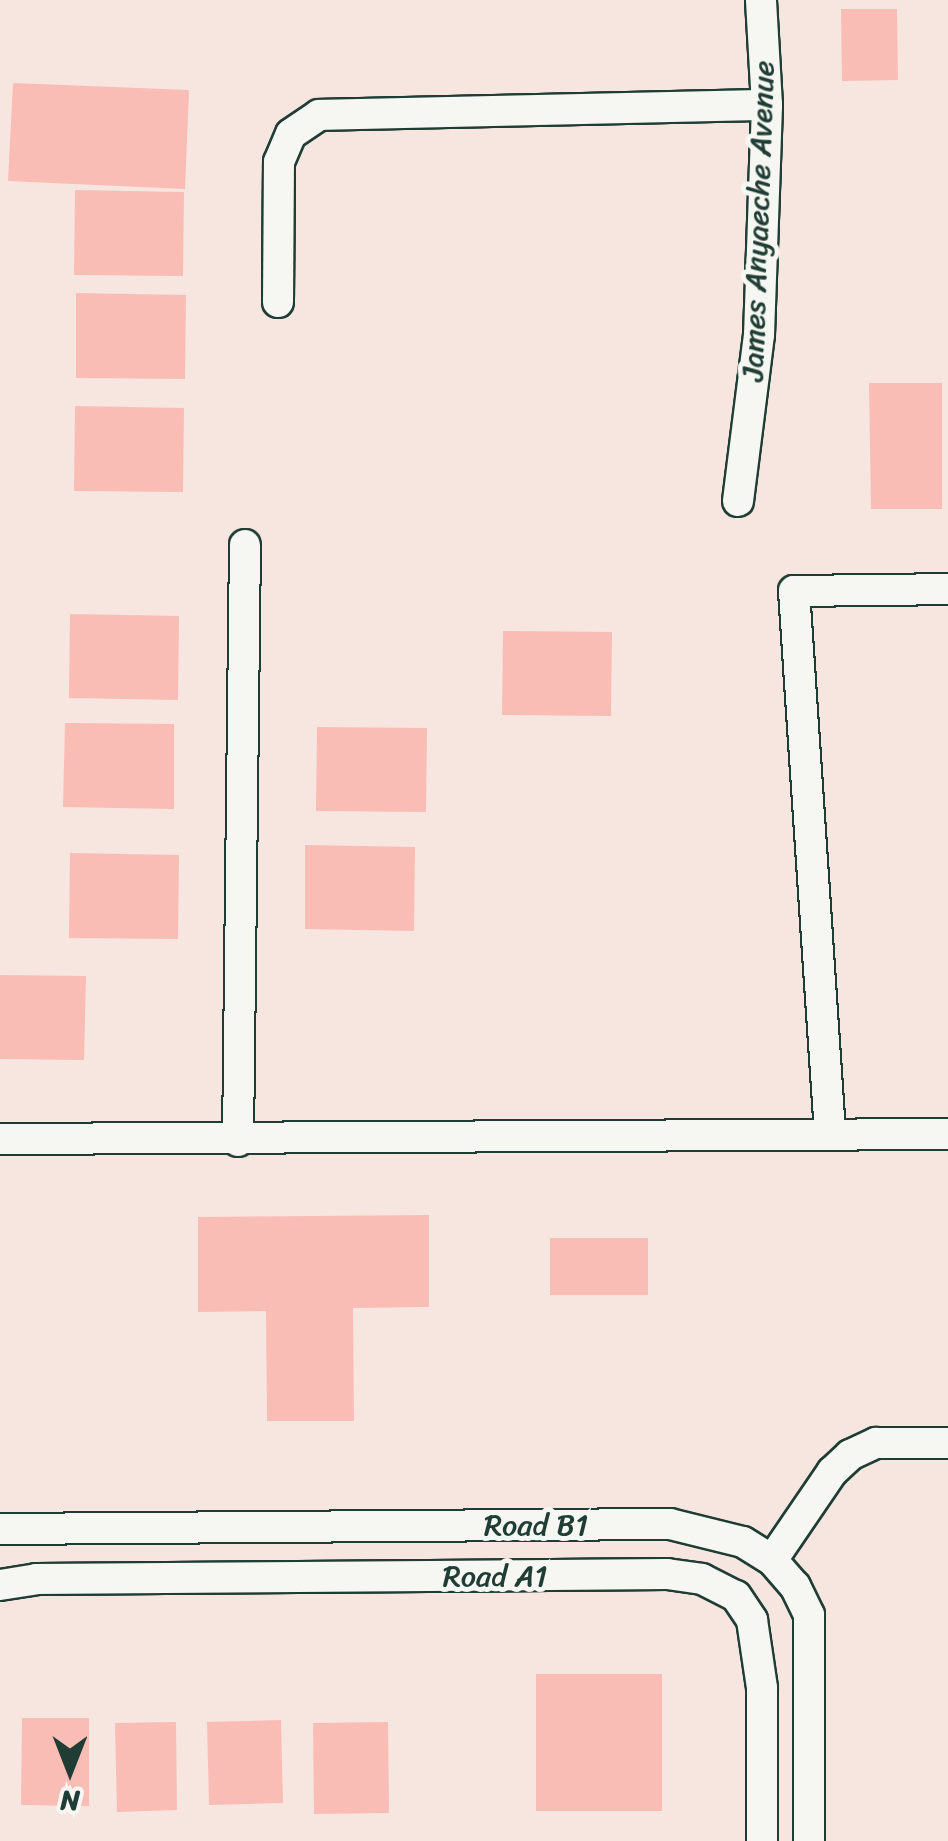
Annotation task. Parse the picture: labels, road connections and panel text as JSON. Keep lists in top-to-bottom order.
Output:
{
  "streets": {
    "street": ["James Anyaeche Avenue", "Road B1", "Road A1"]
  },
  "north": "bottom"
}
